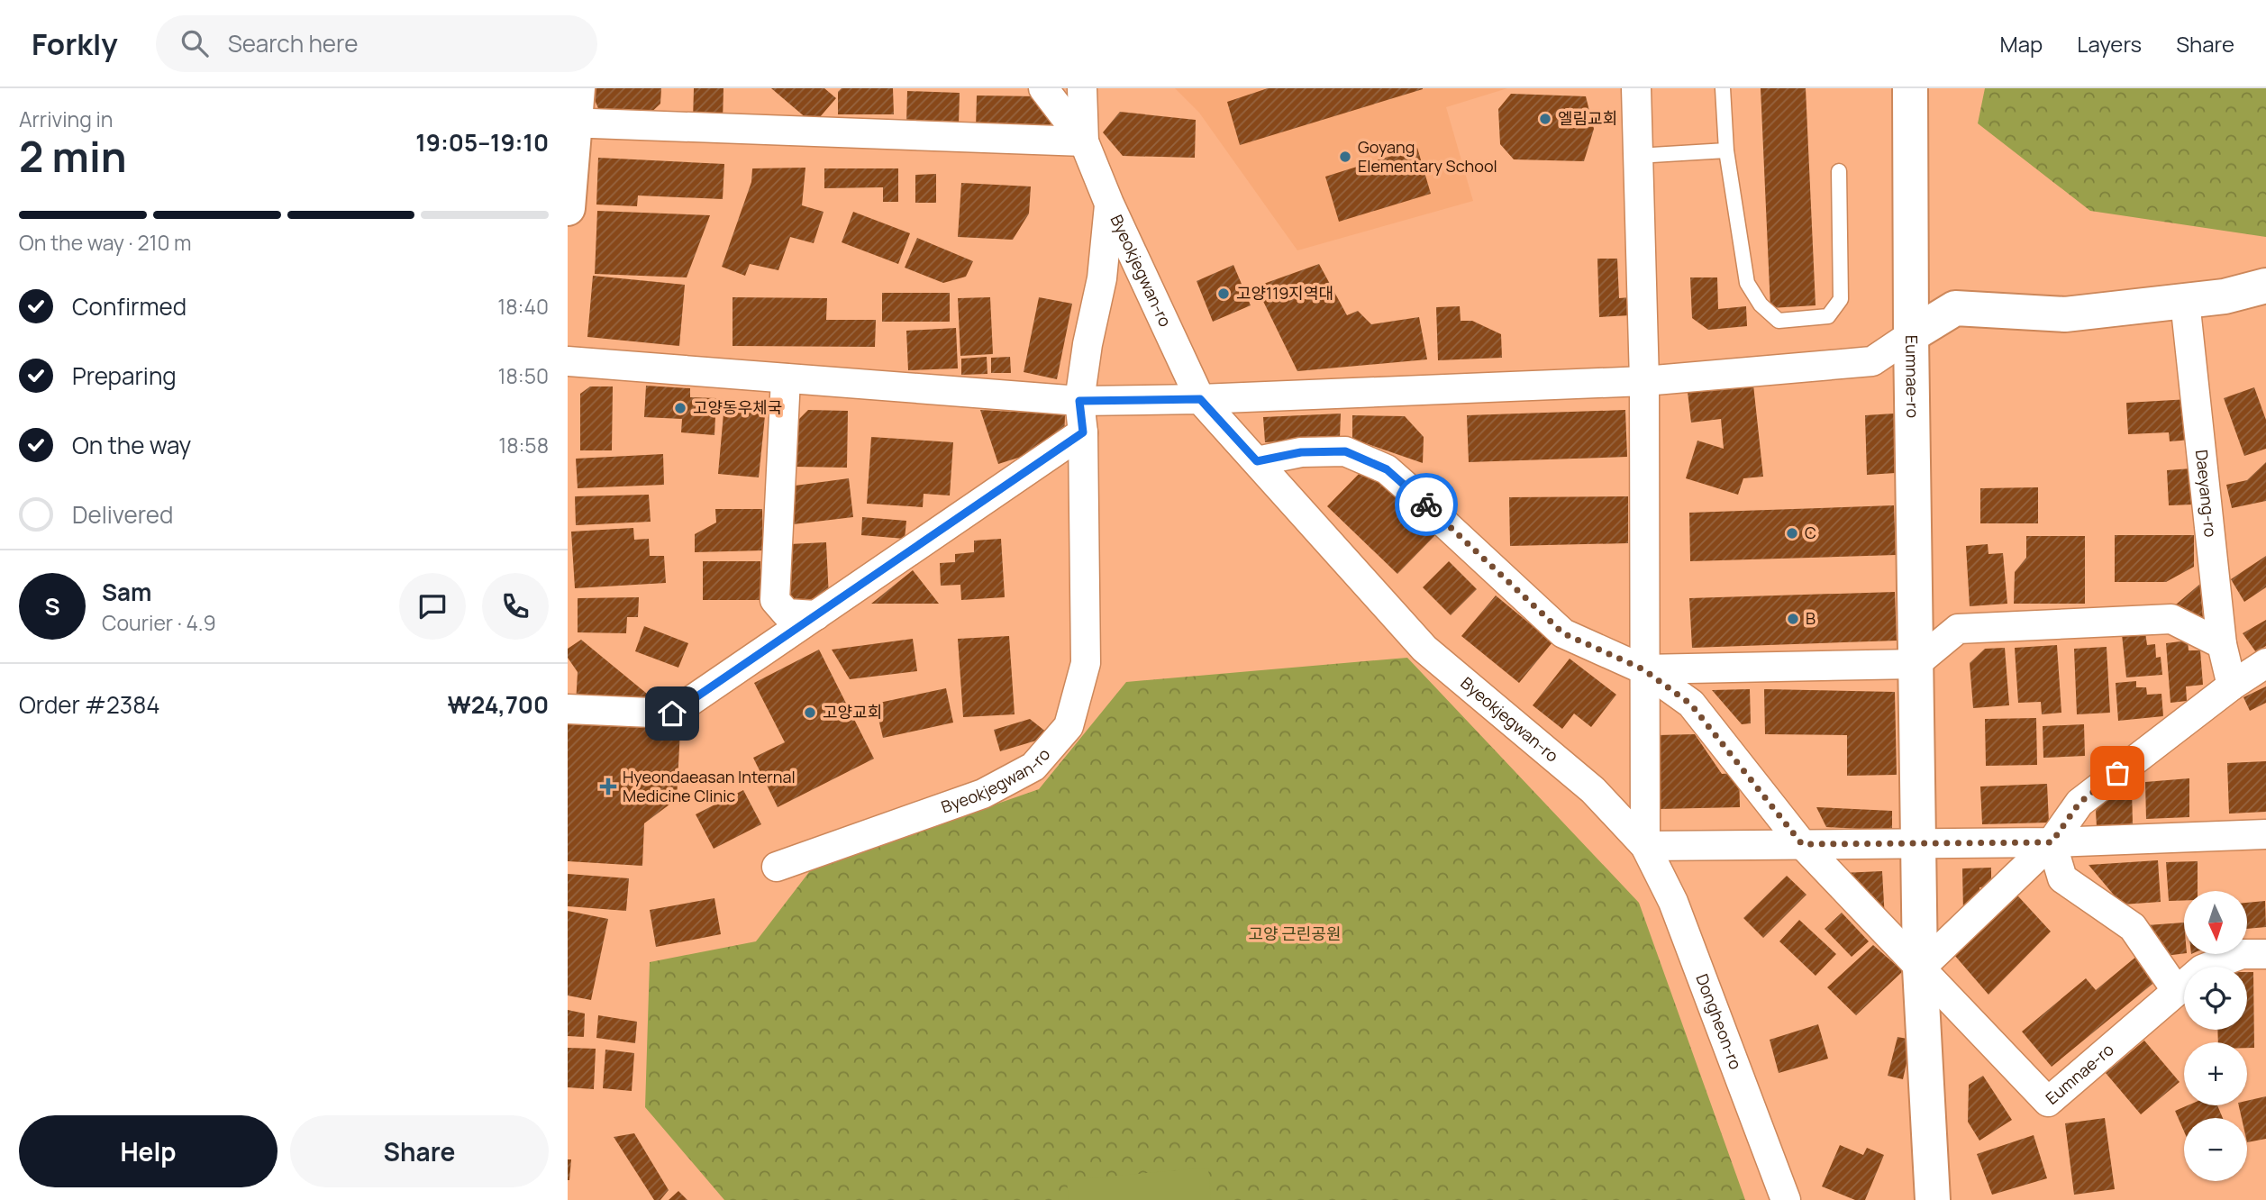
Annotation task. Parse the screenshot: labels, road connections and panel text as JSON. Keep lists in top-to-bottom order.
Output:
{
  "streets": {
    "street": [
      "Byeokjegwan-ro",
      "Eumnae-ro",
      "Daeyang-ro",
      "Dongheon-ro"
    ]
  },
  "crossings": [
    ["Byeokjegwan-ro", "Dongheon-ro"]
  ],
  "parks": ["고양 근린공원"],
  "places": {
    "other": [
      "엘림교회",
      "Goyang Elementary School",
      "고양119지역대",
      "고양동우체국",
      "C",
      "B",
      "고양교회"
    ],
    "health": ["Hyeondaeasan Internal Medicine Clinic"]
  },
  "north": "bottom",
  "page": {
    "header": "Forkly",
    "search": "Search here",
    "nav": ["Map", "Layers", "Share"],
    "heading": ["2 min", "Arriving in", "19:05–19:10"],
    "panel": [
      "Sam",
      "Courier · 4.9",
      "Order #2384",
      "₩24,700"
    ],
    "bar": "On the way · 210 m",
    "list": [
      ["Confirmed", "18:40"],
      ["Preparing", "18:50"],
      ["On the way", "18:58"],
      "Delivered"
    ],
    "round": "S",
    "map_buttons": ["+", "−"],
    "buttons": ["Help", "Share"]
  }
}
